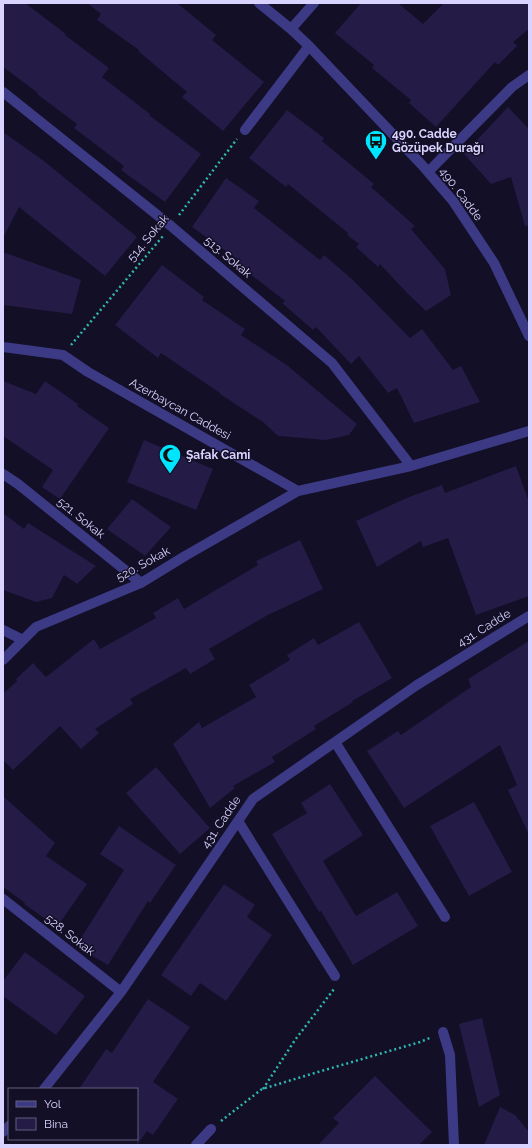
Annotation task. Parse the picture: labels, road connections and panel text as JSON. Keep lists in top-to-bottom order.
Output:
{
  "streets": {
    "street": [
      "490. Cadde",
      "513. Sokak",
      "Azerbaycan Caddesi",
      "521. Sokak",
      "520. Sokak",
      "431. Cadde",
      "528. Sokak"
    ],
    "path": ["514. Sokak"]
  },
  "crossings": [
    ["514. Sokak", "513. Sokak"],
    ["514. Sokak", "Azerbaycan Caddesi"],
    ["Azerbaycan Caddesi", "520. Sokak"],
    ["521. Sokak", "520. Sokak"],
    ["431. Cadde", "528. Sokak"]
  ],
  "places": {
    "bus stop": ["490. Cadde Gözüpek Durağı"],
    "mosque": ["Şafak Cami"]
  },
  "legend": ["Yol", "Bina"]
}
